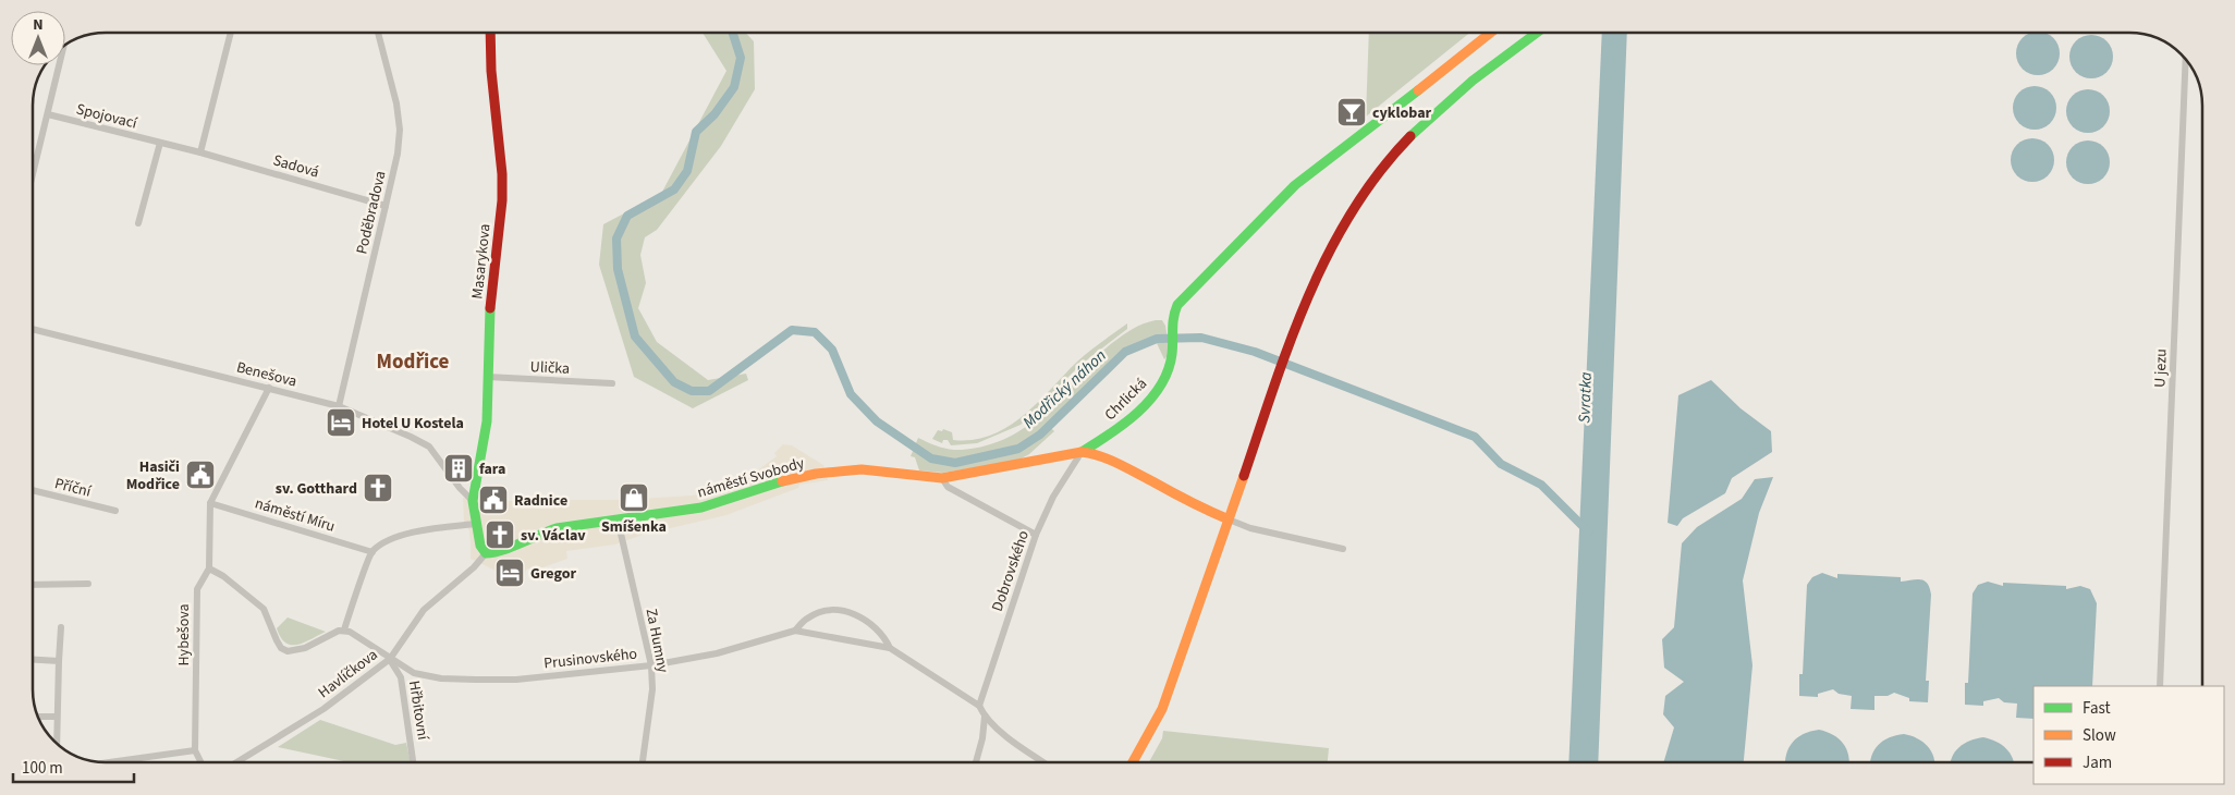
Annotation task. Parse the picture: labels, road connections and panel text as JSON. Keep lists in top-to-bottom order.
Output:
{
  "streets": {
    "street": [
      "Spojovací",
      "Sadová",
      "Poděbradova",
      "Masarykova",
      "Ulička",
      "U jezu",
      "Benešova",
      "Chrlická",
      "náměstí Svobody",
      "Příční",
      "náměstí Míru",
      "Dobrovského",
      "Hybešova",
      "Za Humny",
      "Prusinovského",
      "Havlíčkova",
      "Hřbitovní"
    ]
  },
  "crossings": [
    ["Spojovací", "Sadová"],
    ["Sadová", "Poděbradova"],
    ["Poděbradova", "Benešova"],
    ["Masarykova", "Ulička"],
    ["Masarykova", "Benešova"],
    ["Benešova", "Hybešova"],
    ["Chrlická", "náměstí Svobody"],
    ["Chrlická", "Dobrovského"],
    ["náměstí Svobody", "Dobrovského"],
    ["náměstí Svobody", "Za Humny"],
    ["náměstí Svobody", "Havlíčkova"],
    ["náměstí Míru", "Hybešova"],
    ["Dobrovského", "Prusinovského"],
    ["Za Humny", "Prusinovského"],
    ["Prusinovského", "Havlíčkova"],
    ["Prusinovského", "Hřbitovní"],
    ["Havlíčkova", "Hřbitovní"]
  ],
  "districts": ["Modřice"],
  "water": ["Modřický náhon", "Svratka"],
  "places": {
    "bar": ["cyklobar"],
    "hotel": ["Hotel U Kostela", "Gregor"],
    "building": ["fara"],
    "public building": ["Hasiči Modřice", "Radnice"],
    "church": ["sv. Gotthard", "sv. Václav"],
    "shop": ["Smíšenka"]
  },
  "legend": ["Fast", "Slow", "Jam"],
  "scale_bar": "100 m",
  "north": "top"
}
